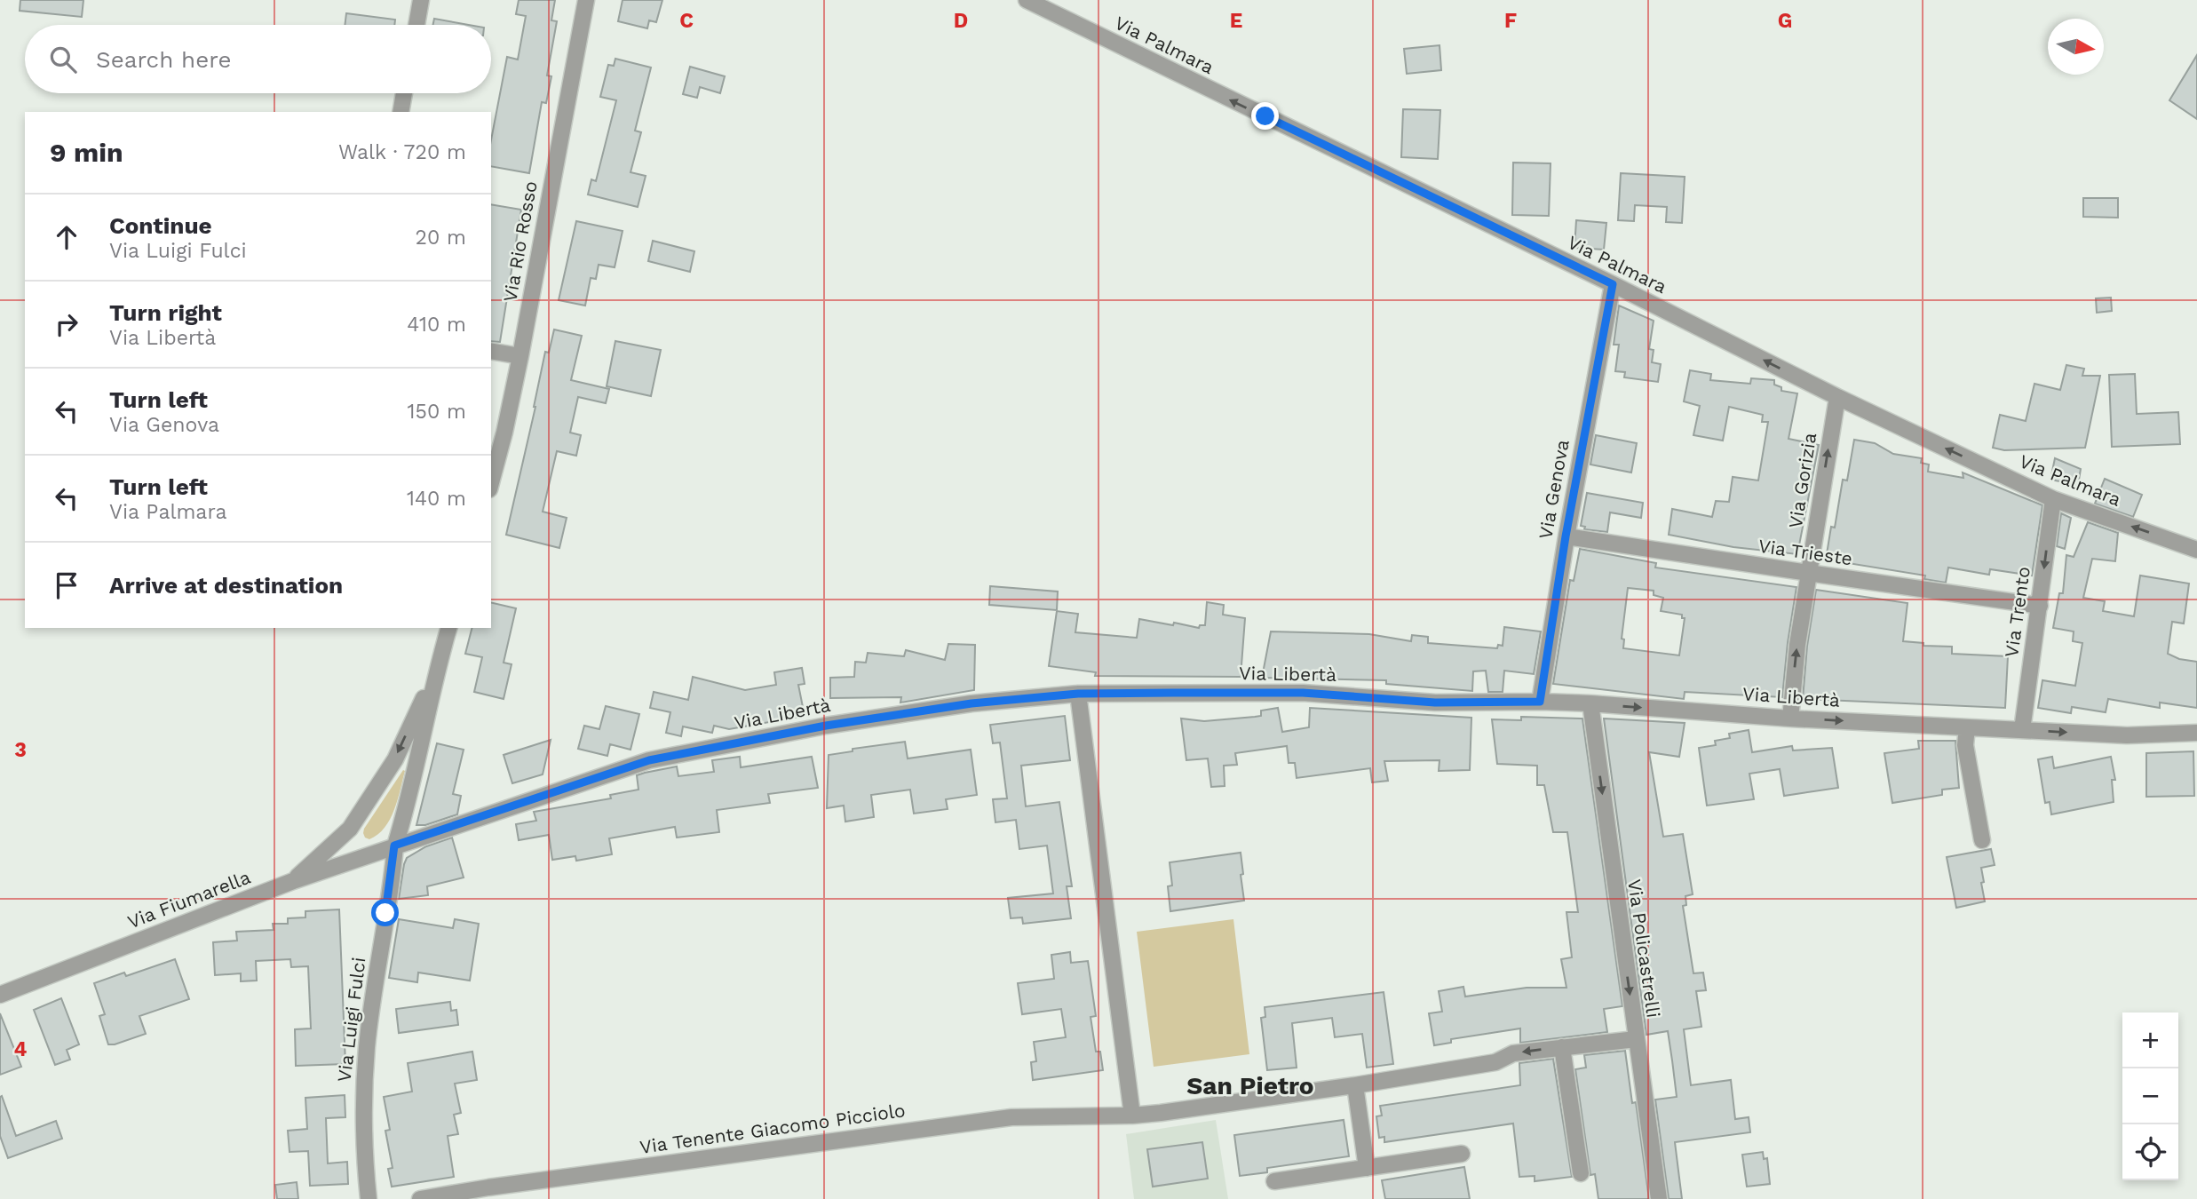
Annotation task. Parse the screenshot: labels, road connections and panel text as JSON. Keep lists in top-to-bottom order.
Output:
{
  "streets": {
    "street": [
      "Via Palmara",
      "Via Rio Rosso",
      "Via Gorizia",
      "Via Genova",
      "Via Trieste",
      "Via Trento",
      "Via Libertà",
      "Via Fiumarella",
      "Via Policastrelli",
      "Via Luigi Fulci",
      "Via Tenente Giacomo Picciolo"
    ]
  },
  "crossings": [
    ["Via Palmara", "Via Gorizia"],
    ["Via Palmara", "Via Genova"],
    ["Via Palmara", "Via Trento"],
    ["Via Gorizia", "Via Trieste"],
    ["Via Gorizia", "Via Libertà"],
    ["Via Genova", "Via Trieste"],
    ["Via Genova", "Via Libertà"],
    ["Via Trieste", "Via Trento"],
    ["Via Trento", "Via Libertà"],
    ["Via Libertà", "Via Fiumarella"],
    ["Via Libertà", "Via Policastrelli"],
    ["Via Libertà", "Via Luigi Fulci"],
    ["Via Fiumarella", "Via Luigi Fulci"],
    ["Via Policastrelli", "Via Tenente Giacomo Picciolo"]
  ],
  "one_way": [
    "Via Palmara",
    "Via Gorizia",
    "Via Trento",
    "Via Policastrelli"
  ],
  "districts": ["San Pietro"],
  "north": "right",
  "page": {
    "search": "Search here",
    "heading": ["9 min", "Walk · 720 m"],
    "list": [
      ["Continue", "Via Luigi Fulci", "20 m"],
      ["Turn right", "Via Libertà", "410 m"],
      ["Turn left", "Via Genova", "150 m"],
      ["Turn left", "Via Palmara", "140 m"],
      "Arrive at destination"
    ],
    "map_buttons": ["+", "−"]
  },
  "grid": {
    "columns": [
      "C",
      "D",
      "E",
      "F",
      "G"
    ],
    "rows": ["3", "4"]
  }
}
